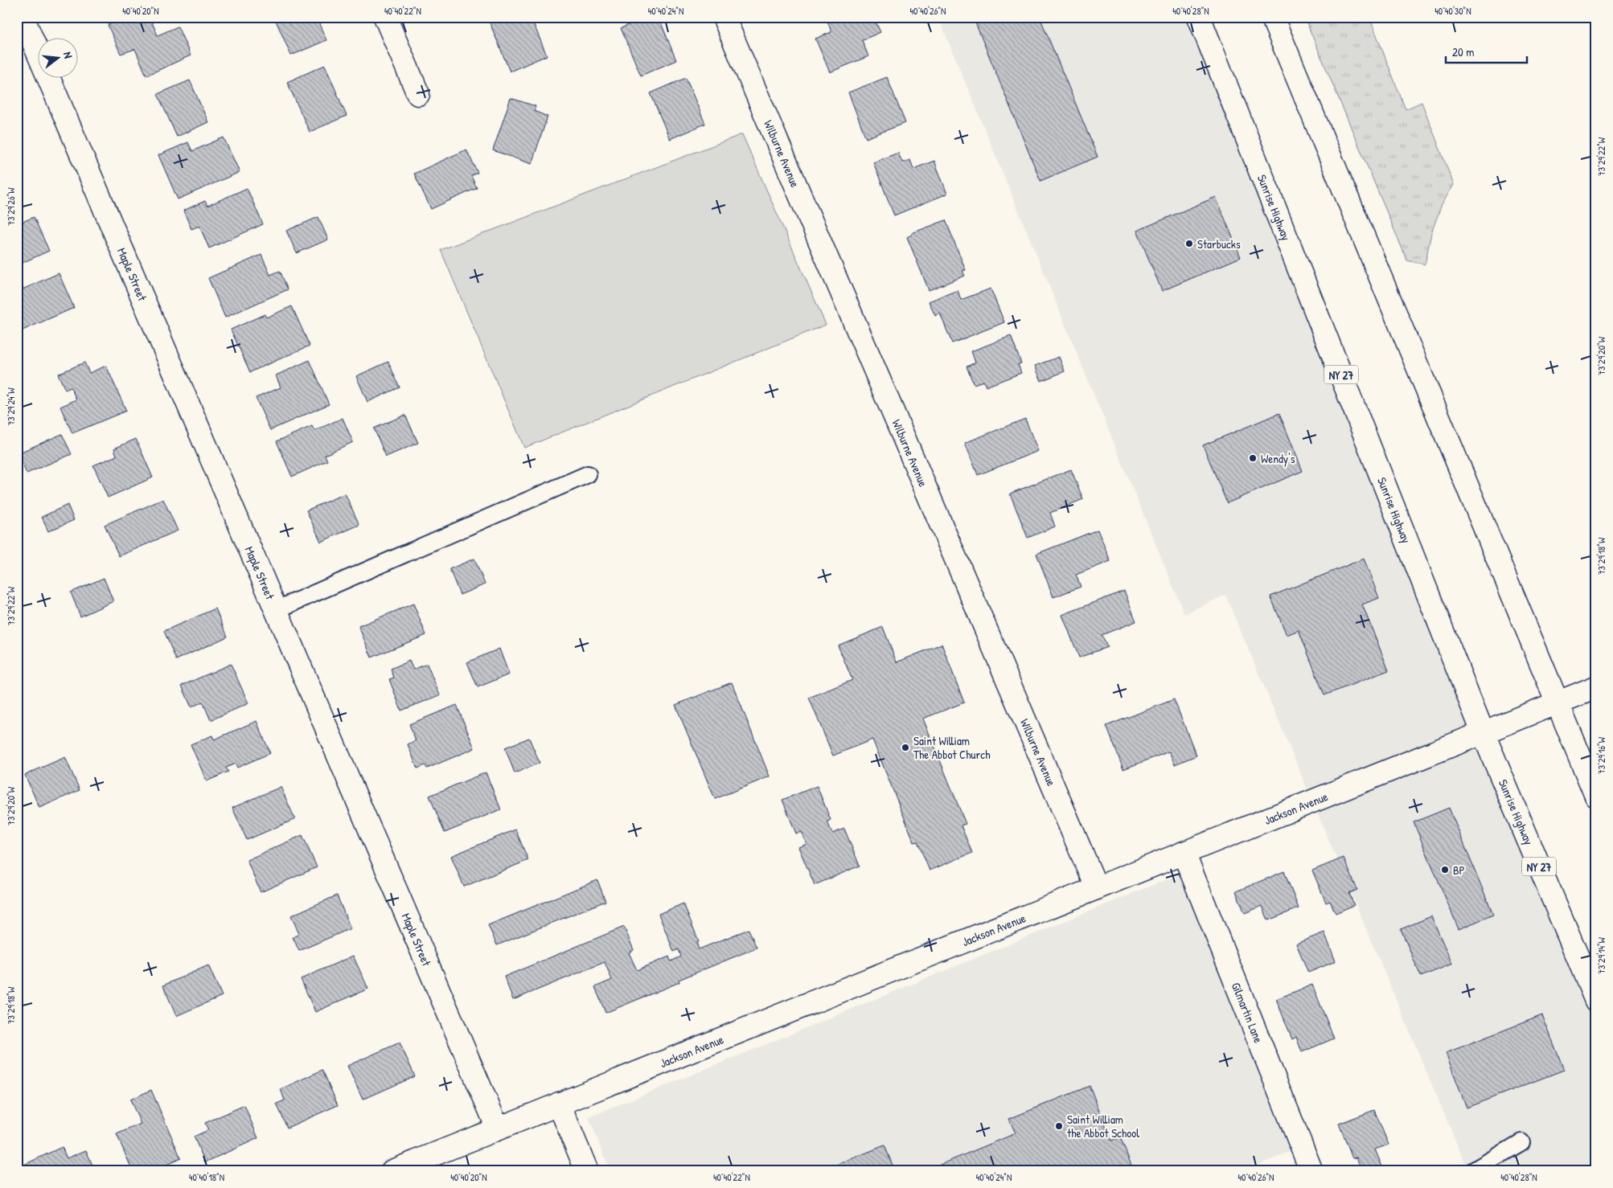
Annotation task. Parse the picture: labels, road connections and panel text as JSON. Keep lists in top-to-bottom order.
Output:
{
  "streets": {
    "main road": [
      "Wilburne Avenue",
      "Sunrise Highway",
      "Maple Street",
      "NY 27",
      "Jackson Avenue",
      "Gilmartin Lane"
    ]
  },
  "crossings": [
    ["Wilburne Avenue", "Jackson Avenue"],
    ["Sunrise Highway", "Jackson Avenue"],
    ["Maple Street", "Jackson Avenue"],
    ["Jackson Avenue", "Gilmartin Lane"]
  ],
  "places": [
    "Starbucks",
    "Wendy's",
    "Saint William The Abbot Church",
    "BP",
    "Saint William the Abbot School"
  ],
  "scale_bar": "20 m",
  "north": "right",
  "coordinates": [
    "40°40'20\"N",
    "40°40'22\"N",
    "40°40'24\"N",
    "40°40'26\"N",
    "40°40'28\"N",
    "40°40'30\"N",
    "73°29'22\"W",
    "73°29'26\"W",
    "73°29'20\"W",
    "73°29'24\"W",
    "73°29'18\"W",
    "73°29'16\"W",
    "73°29'14\"W",
    "40°40'18\"N"
  ]
}
